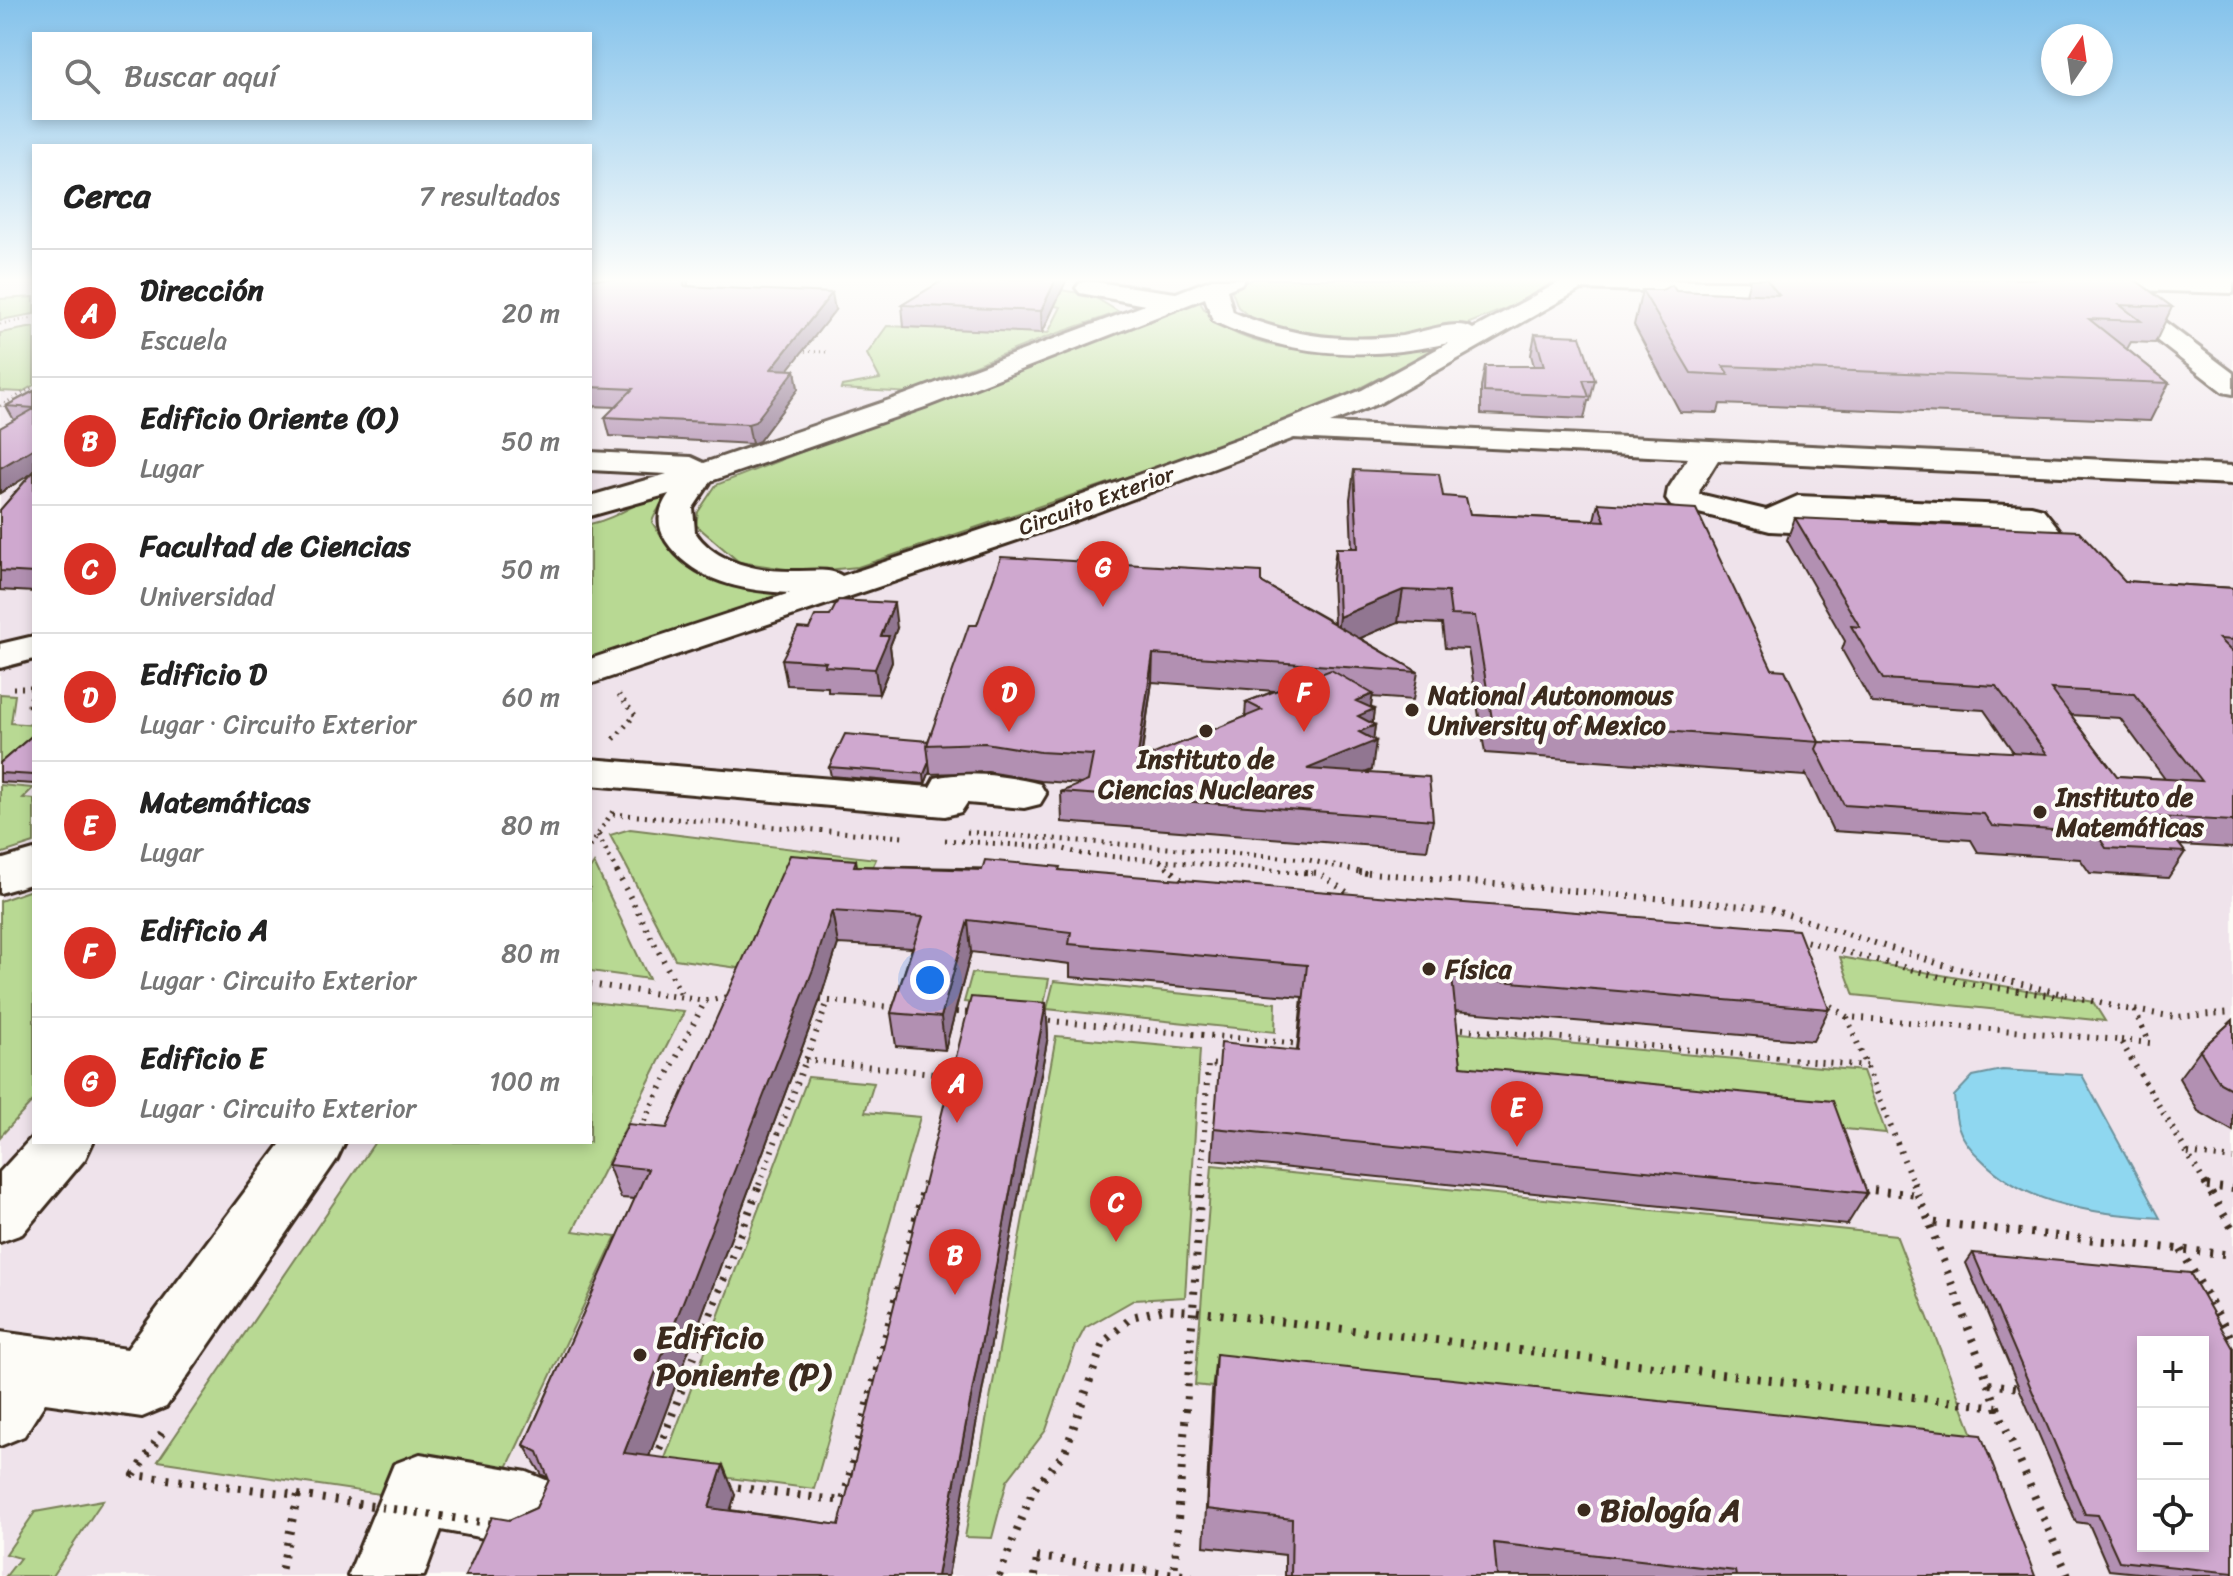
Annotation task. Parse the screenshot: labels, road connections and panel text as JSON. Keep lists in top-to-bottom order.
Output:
{
  "streets": {
    "street": ["Circuito Exterior"]
  },
  "places": [
    "National Autonomous University of Mexico",
    "Instituto de Ciencias Nucleares",
    "Instituto de Matemáticas",
    "Física",
    "Edificio Poniente (P)",
    "Biología A"
  ],
  "north": "top",
  "page": {
    "search": "Buscar aquí",
    "heading": ["Cerca", "7 resultados"],
    "list": [
      {
        "mark": "A",
        "name": "Dirección",
        "note": "Escuela",
        "value": "20 m"
      },
      {
        "mark": "B",
        "name": "Edificio Oriente (O)",
        "note": "Lugar",
        "value": "50 m"
      },
      {
        "mark": "C",
        "name": "Facultad de Ciencias",
        "note": "Universidad",
        "value": "50 m"
      },
      {
        "mark": "D",
        "name": "Edificio D",
        "note": "Lugar · Circuito Exterior",
        "value": "60 m"
      },
      {
        "mark": "E",
        "name": "Matemáticas",
        "note": "Lugar",
        "value": "80 m"
      },
      {
        "mark": "F",
        "name": "Edificio A",
        "note": "Lugar · Circuito Exterior",
        "value": "80 m"
      },
      {
        "mark": "G",
        "name": "Edificio E",
        "note": "Lugar · Circuito Exterior",
        "value": "100 m"
      }
    ],
    "pins": [
      "G",
      "D",
      "F",
      "A",
      "E",
      "C",
      "B"
    ],
    "map_buttons": ["+", "−"]
  }
}
